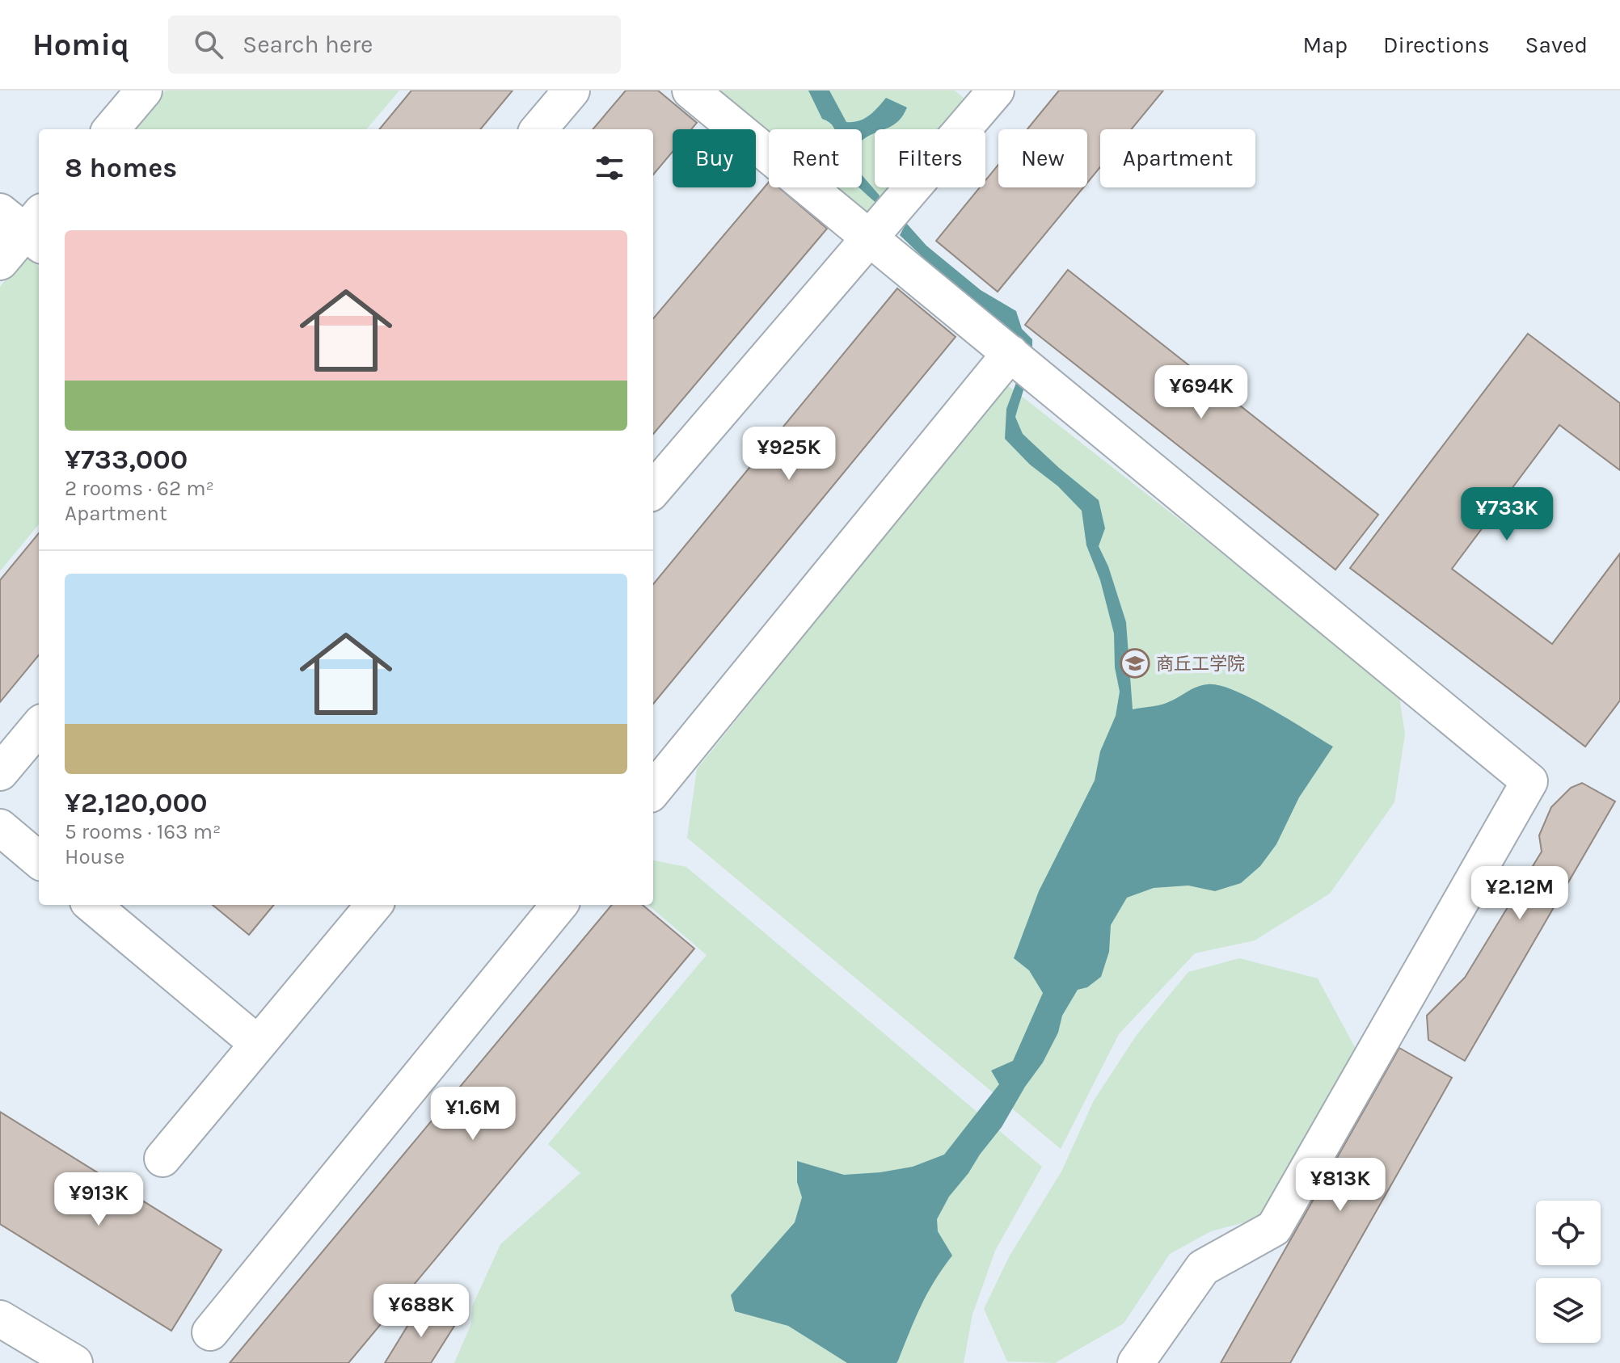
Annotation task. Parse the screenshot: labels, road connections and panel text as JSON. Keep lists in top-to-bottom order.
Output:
{
  "places": {
    "school or university": ["商丘工学院"]
  },
  "page": {
    "header": "Homiq",
    "search": "Search here",
    "nav": ["Map", "Directions", "Saved"],
    "chip": [
      "Buy",
      "Rent",
      "Filters",
      "New",
      "Apartment"
    ],
    "heading": "8 homes",
    "list": [
      {
        "name": "¥733,000",
        "note": "2 rooms · 62 m² · Apartment"
      },
      {
        "name": "¥2,120,000",
        "note": "5 rooms · 163 m² · House"
      }
    ],
    "price": [
      "¥694K",
      "¥925K",
      "¥733K",
      "¥2.12M",
      "¥1.6M",
      "¥813K",
      "¥913K",
      "¥688K"
    ]
  }
}
